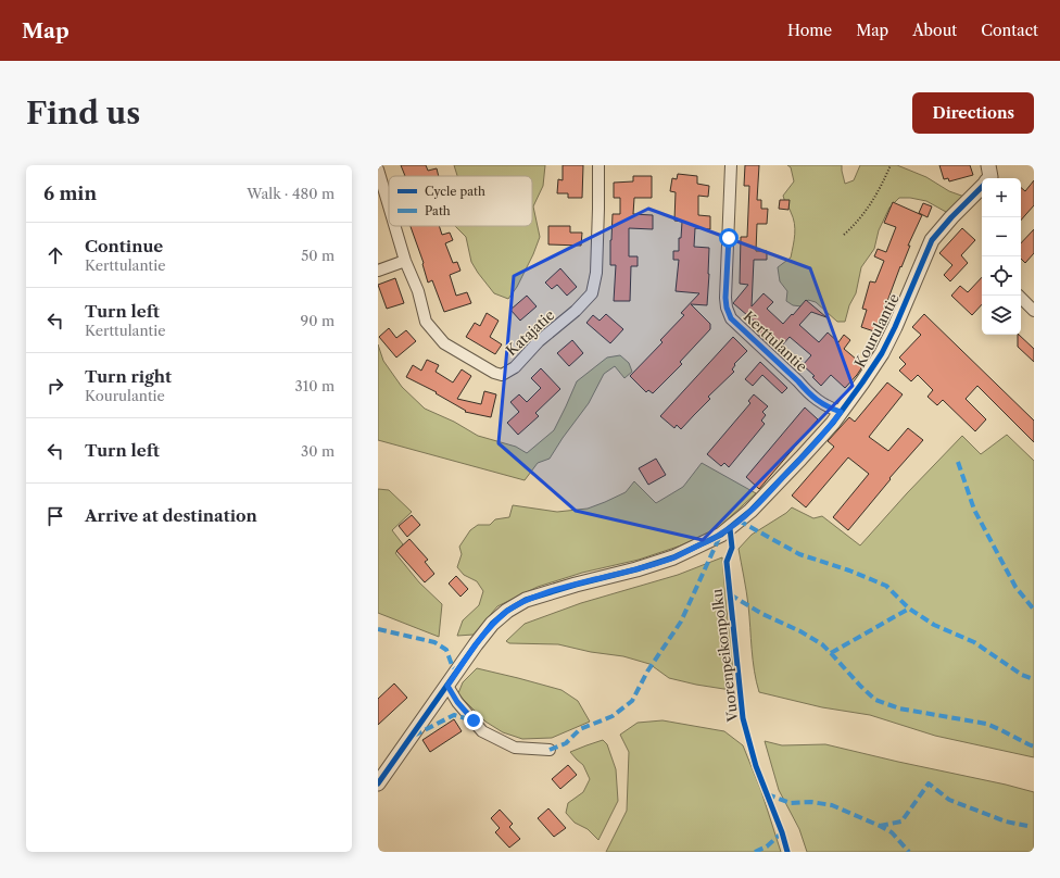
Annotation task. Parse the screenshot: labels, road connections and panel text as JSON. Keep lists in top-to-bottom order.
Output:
{
  "streets": {
    "street": ["Kourulantie", "Katajatie", "Kerttulantie"],
    "cycle path": ["Vuorenpeikonpolku"]
  },
  "crossings": [
    ["Kourulantie", "Kerttulantie"]
  ],
  "legend": ["Cycle path", "Path"],
  "page": {
    "header": "Map",
    "nav": [
      "Home",
      "Map",
      "About",
      "Contact"
    ],
    "buttons": "Directions",
    "title": "Find us",
    "heading": ["6 min", "Walk · 480 m"],
    "map_buttons": ["+", "−"],
    "list": [
      ["Continue", "Kerttulantie", "50 m"],
      ["Turn left", "Kerttulantie", "90 m"],
      ["Turn right", "Kourulantie", "310 m"],
      ["Turn left", "30 m"],
      "Arrive at destination"
    ]
  }
}
